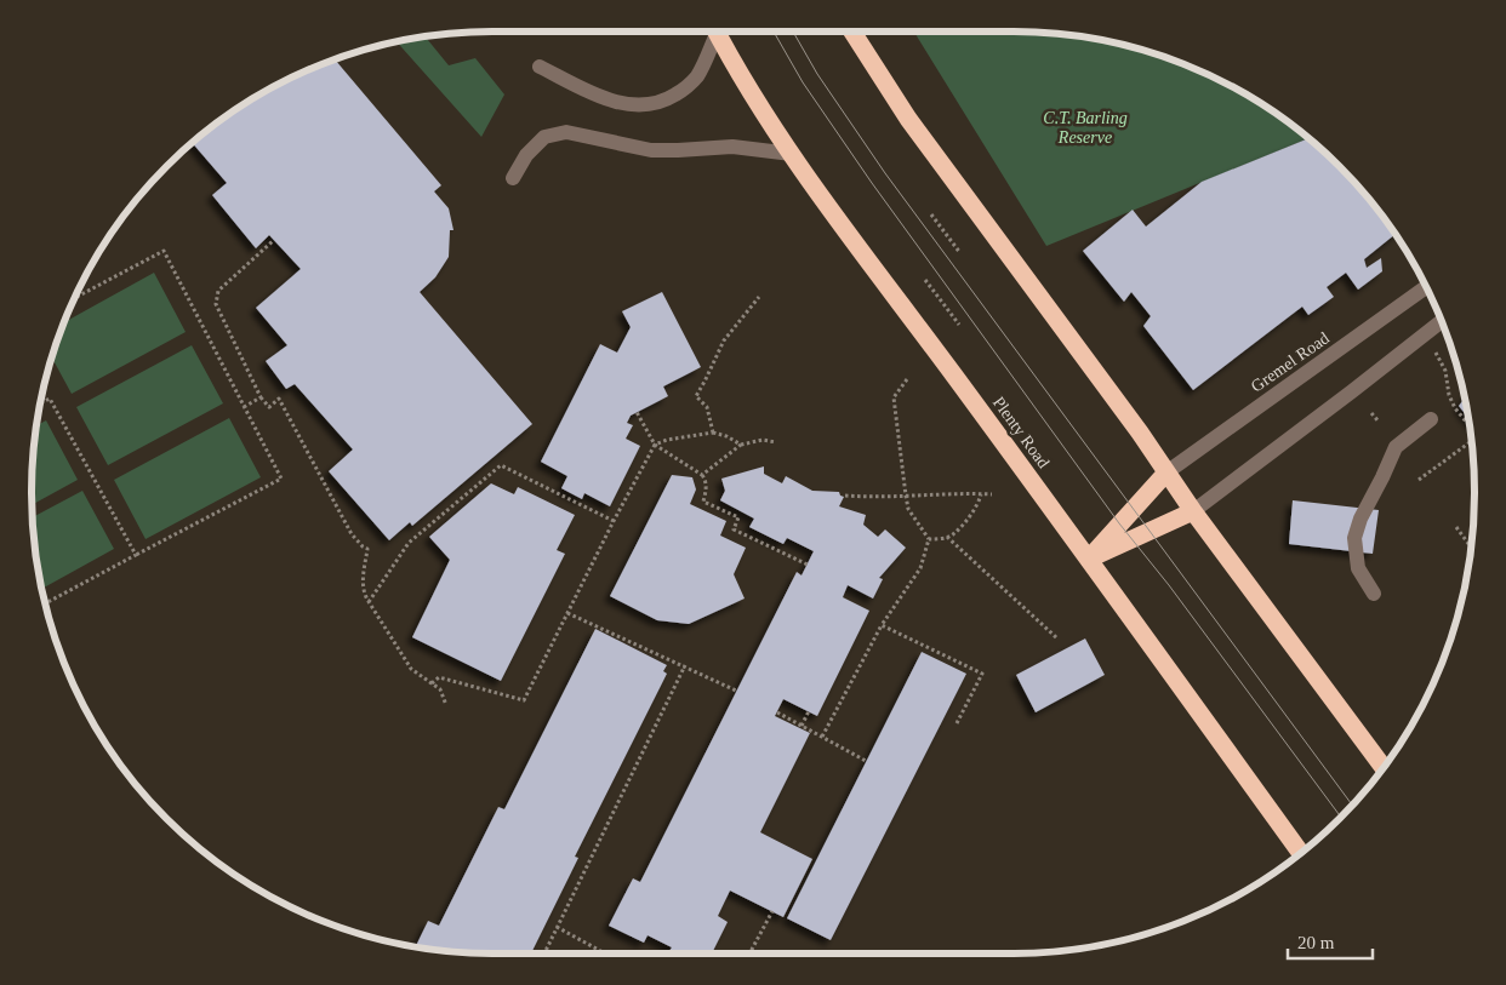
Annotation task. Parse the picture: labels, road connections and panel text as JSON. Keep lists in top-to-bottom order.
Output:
{
  "streets": {
    "highway": ["Plenty Road"],
    "street": ["Gremel Road"]
  },
  "parks": ["C.T. Barling Reserve"],
  "scale_bar": "20 m"
}
